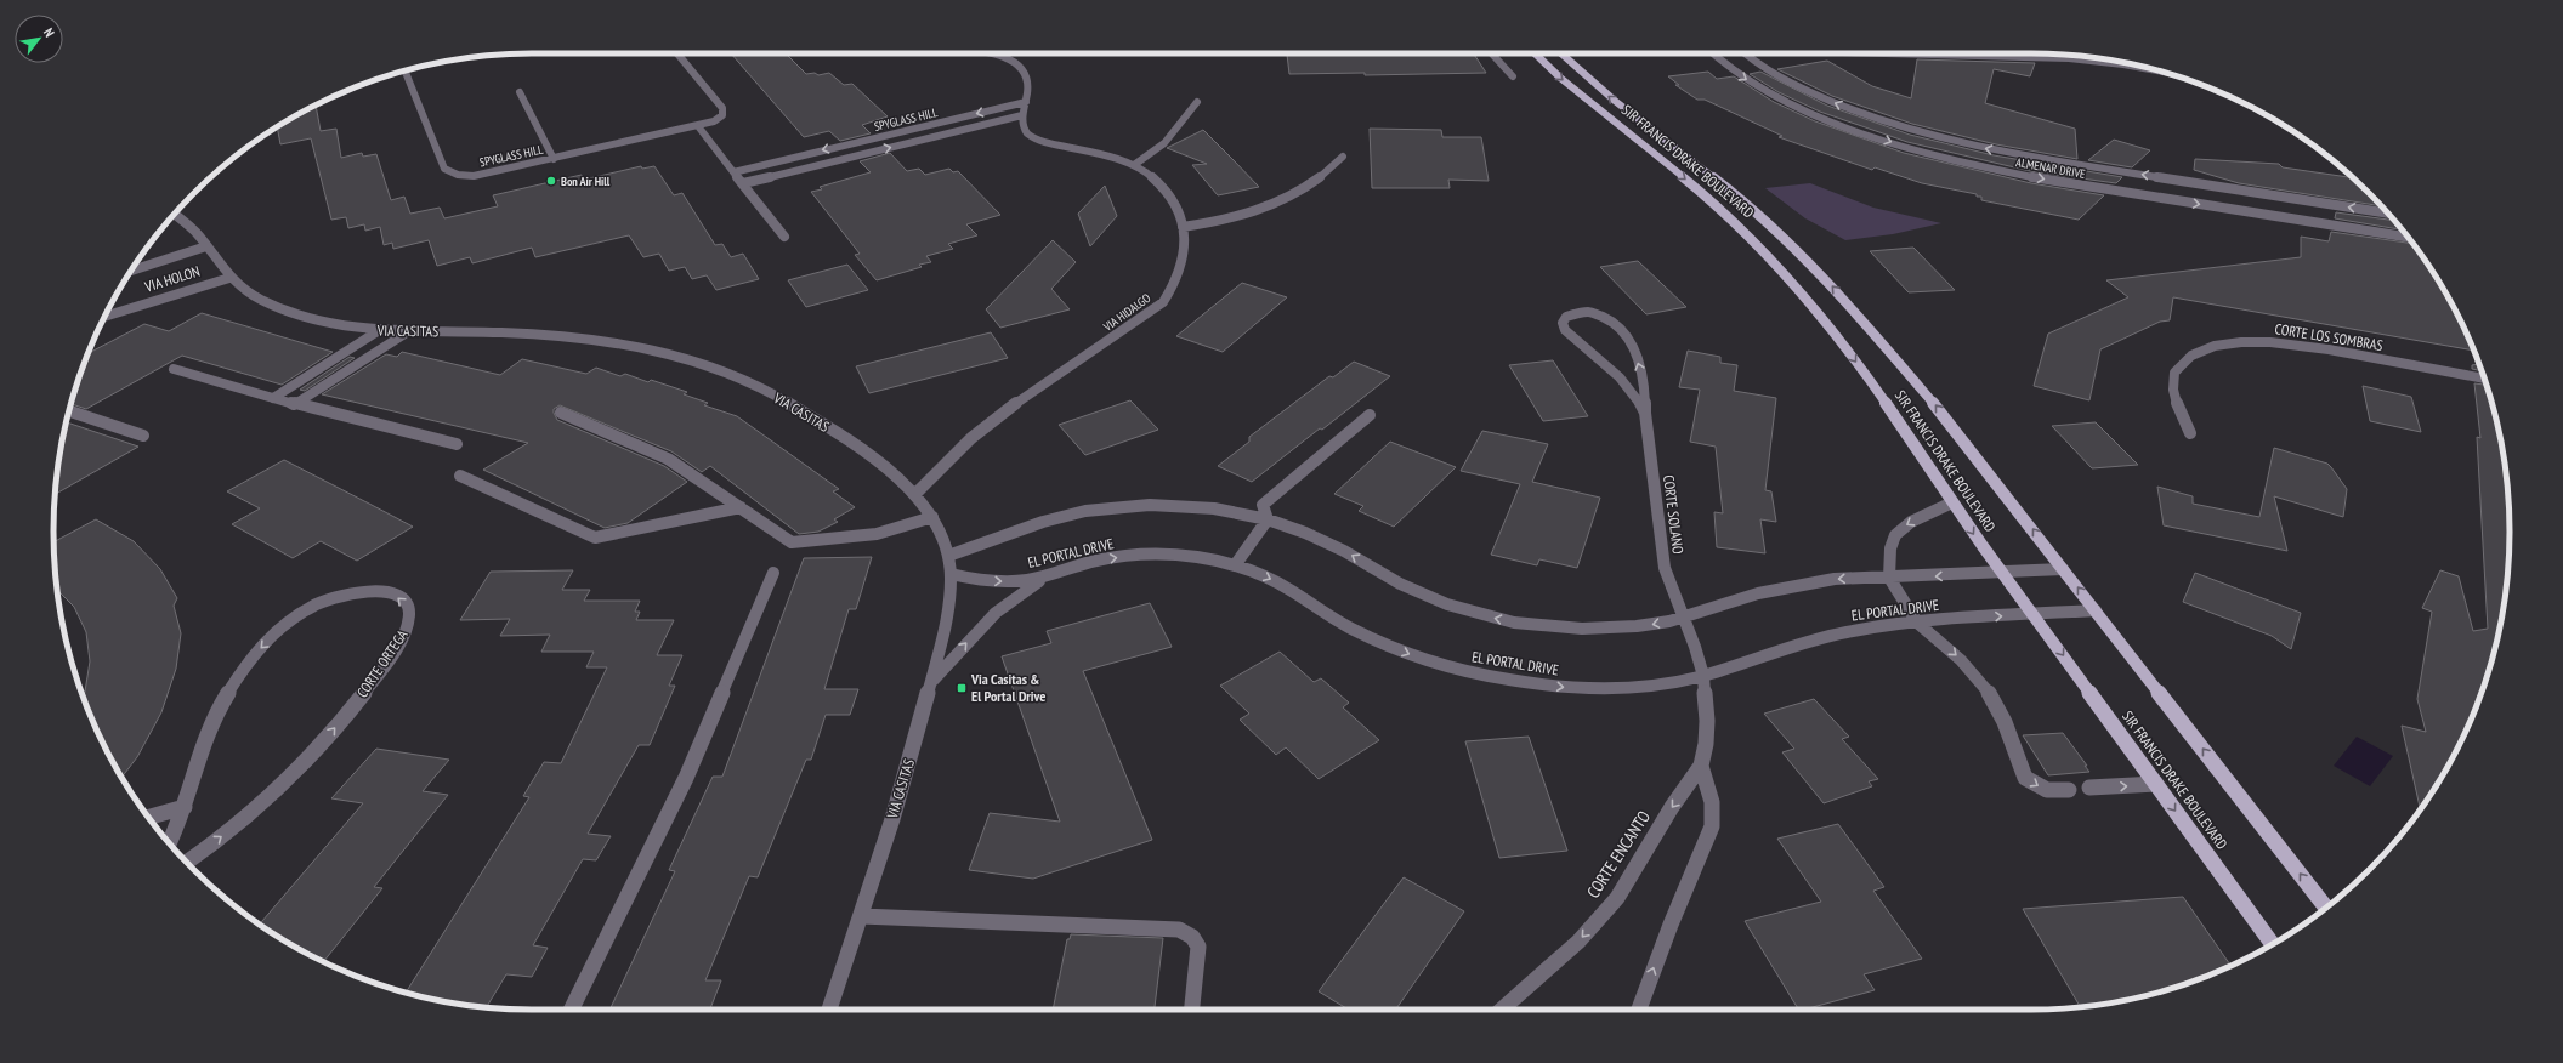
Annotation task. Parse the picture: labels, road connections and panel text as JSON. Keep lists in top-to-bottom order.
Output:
{
  "streets": {
    "main road": ["SIR FRANCIS DRAKE BOULEVARD"],
    "street": [
      "SPYGLASS HILL",
      "ALMENAR DRIVE",
      "VIA HOLON",
      "VIA HIDALGO",
      "VIA CASITAS",
      "CORTE LOS SOMBRAS",
      "CORTE SOLANO",
      "EL PORTAL DRIVE",
      "CORTE ORTEGA",
      "CORTE ENCANTO"
    ]
  },
  "crossings": [
    ["SPYGLASS HILL", "VIA HIDALGO"],
    ["SIR FRANCIS DRAKE BOULEVARD", "EL PORTAL DRIVE"],
    ["VIA HOLON", "VIA CASITAS"],
    ["VIA HIDALGO", "VIA CASITAS"],
    ["VIA CASITAS", "EL PORTAL DRIVE"],
    ["CORTE SOLANO", "EL PORTAL DRIVE"]
  ],
  "one_way": ["CORTE ENCANTO"],
  "places": {
    "other": ["Bon Air Hill"],
    "transit": ["Via Casitas & El Portal Drive"]
  },
  "north": "top right"
}
